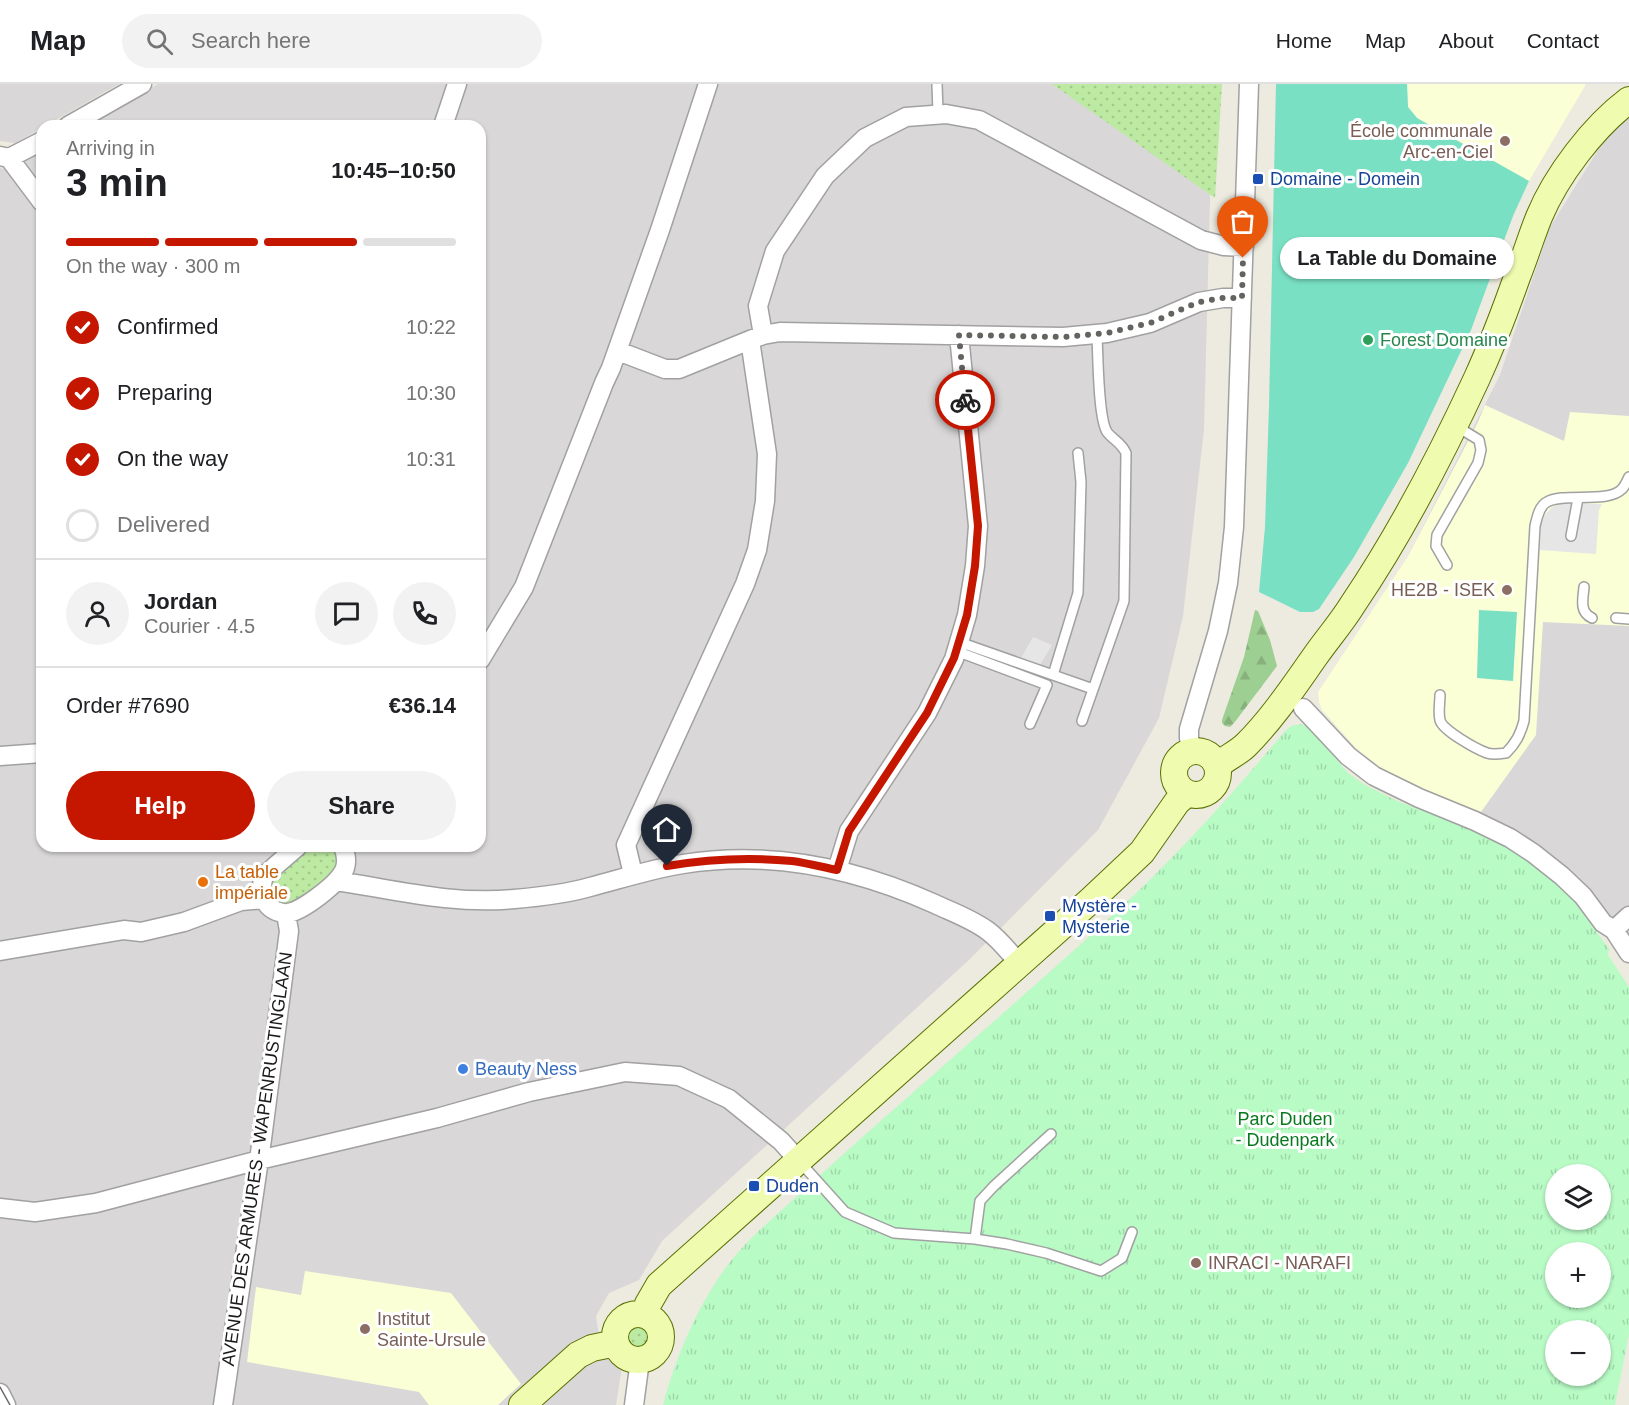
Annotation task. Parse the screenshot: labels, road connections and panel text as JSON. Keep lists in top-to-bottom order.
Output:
{
  "streets": {
    "street": ["AVENUE DES ARMURES - WAPENRUSTINGLAAN"]
  },
  "parks": ["Parc Duden - Dudenpark"],
  "places": {
    "other": [
      "École communale Arc-en-Ciel",
      "La Table du Domaine",
      "Forest Domaine",
      "HE2B - ISEK",
      "La table impériale",
      "Beauty Ness",
      "INRACI - NARAFI",
      "Institut Sainte-Ursule"
    ],
    "transit": ["Domaine - Domein", "Mystère - Mysterie", "Duden"]
  },
  "page": {
    "header": "Map",
    "search": "Search here",
    "nav": [
      "Home",
      "Map",
      "About",
      "Contact"
    ],
    "heading": ["3 min", "Arriving in", "10:45–10:50"],
    "panel": [
      "Jordan",
      "Courier · 4.5",
      "Order #7690",
      "€36.14"
    ],
    "bar": "On the way · 300 m",
    "bubble": "La Table du Domaine",
    "list": [
      ["Confirmed", "10:22"],
      ["Preparing", "10:30"],
      ["On the way", "10:31"],
      "Delivered"
    ],
    "buttons": ["Help", "Share"],
    "map_buttons": ["+", "−"]
  }
}
